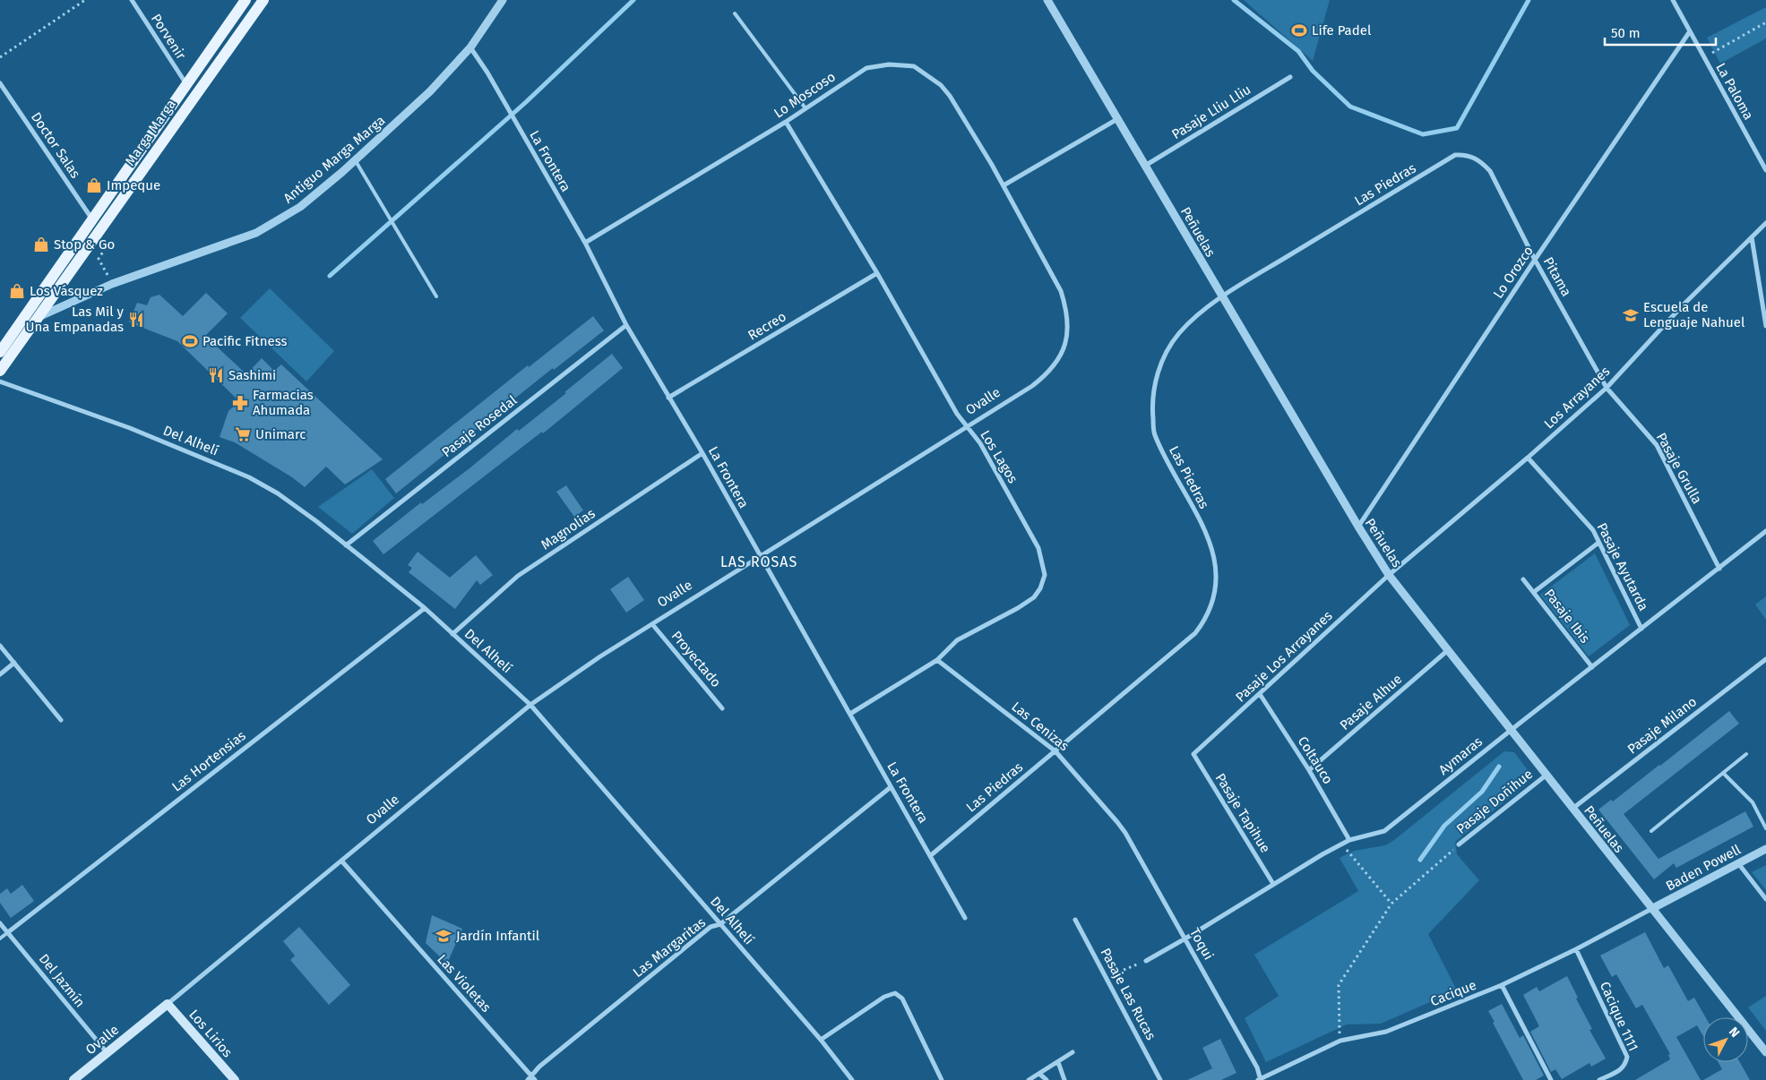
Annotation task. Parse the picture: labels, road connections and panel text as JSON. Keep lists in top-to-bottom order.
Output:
{
  "streets": {
    "main road": ["Marga Marga", "Ovalle", "Los Lirios"],
    "street": [
      "Porvenir",
      "La Paloma",
      "Lo Moscoso",
      "Pasaje Lliu Lliu",
      "Doctor Salas",
      "Antiguo Marga Marga",
      "La Frontera",
      "Las Piedras",
      "Peñuelas",
      "Lo Orozco",
      "Pitama",
      "Recreo",
      "Los Arrayanes",
      "Pasaje Rosedal",
      "Del Alhelí",
      "Los Lagos",
      "Pasaje Grulla",
      "Magnolias",
      "Pasaje Ayutarda",
      "Pasaje Ibis",
      "Pasaje Los Arrayanes",
      "Proyectado",
      "Pasaje Alhue",
      "Pasaje Milano",
      "Las Cenizas",
      "Aymaras",
      "Coltauco",
      "Las Hortensias",
      "Pasaje Doñihue",
      "Pasaje Tapihue",
      "Baden Powell",
      "Toqui",
      "Las Margaritas",
      "Del Jazmín",
      "Las Violetas",
      "Cacique",
      "Pasaje Las Rucas",
      "Cacique 1111"
    ]
  },
  "crossings": [
    ["Porvenir", "Marga Marga"],
    ["La Paloma", "Lo Orozco"],
    ["Lo Moscoso", "La Frontera"],
    ["Lo Moscoso", "Ovalle"],
    ["Lo Moscoso", "Los Lagos"],
    ["Pasaje Lliu Lliu", "Peñuelas"],
    ["Marga Marga", "Doctor Salas"],
    ["Marga Marga", "Antiguo Marga Marga"],
    ["Antiguo Marga Marga", "La Frontera"],
    ["La Frontera", "Las Piedras"],
    ["La Frontera", "Recreo"],
    ["La Frontera", "Ovalle"],
    ["La Frontera", "Pasaje Rosedal"],
    ["La Frontera", "Los Lagos"],
    ["La Frontera", "Magnolias"],
    ["La Frontera", "Las Margaritas"],
    ["Las Piedras", "Peñuelas"],
    ["Las Piedras", "Pitama"],
    ["Las Piedras", "Las Cenizas"],
    ["Peñuelas", "Lo Orozco"],
    ["Peñuelas", "Los Arrayanes"],
    ["Peñuelas", "Pasaje Los Arrayanes"],
    ["Peñuelas", "Pasaje Alhue"],
    ["Peñuelas", "Pasaje Milano"],
    ["Peñuelas", "Aymaras"],
    ["Peñuelas", "Pasaje Doñihue"],
    ["Peñuelas", "Baden Powell"],
    ["Peñuelas", "Cacique"],
    ["Lo Orozco", "Pitama"],
    ["Pitama", "Los Arrayanes"],
    ["Pitama", "Pasaje Grulla"],
    ["Recreo", "Los Lagos"],
    ["Los Arrayanes", "Pasaje Grulla"],
    ["Los Arrayanes", "Pasaje Ayutarda"],
    ["Los Arrayanes", "Pasaje Los Arrayanes"],
    ["Ovalle", "Del Alhelí"],
    ["Ovalle", "Los Lagos"],
    ["Ovalle", "Proyectado"],
    ["Ovalle", "Del Jazmín"],
    ["Ovalle", "Las Violetas"],
    ["Ovalle", "Los Lirios"],
    ["Pasaje Rosedal", "Del Alhelí"],
    ["Del Alhelí", "Magnolias"],
    ["Del Alhelí", "Las Hortensias"],
    ["Del Alhelí", "Las Margaritas"],
    ["Los Lagos", "Las Cenizas"],
    ["Pasaje Grulla", "Aymaras"],
    ["Pasaje Ayutarda", "Aymaras"],
    ["Pasaje Ibis", "Aymaras"],
    ["Pasaje Los Arrayanes", "Coltauco"],
    ["Pasaje Los Arrayanes", "Pasaje Tapihue"],
    ["Pasaje Alhue", "Coltauco"],
    ["Las Cenizas", "Toqui"],
    ["Aymaras", "Coltauco"],
    ["Aymaras", "Pasaje Tapihue"],
    ["Aymaras", "Toqui"],
    ["Las Hortensias", "Del Jazmín"],
    ["Baden Powell", "Cacique"],
    ["Toqui", "Cacique"],
    ["Las Margaritas", "Las Violetas"],
    ["Cacique", "Cacique 1111"]
  ],
  "districts": ["LAS ROSAS"],
  "places": {
    "sports": ["Life Padel", "Pacific Fitness"],
    "shop": ["Impeque", "Stop & Go", "Los Vásquez"],
    "school or university": ["Escuela de Lenguaje Nahuel", "Jardín Infantil"],
    "restaurant": ["Las Mil y Una Empanadas", "Sashimi"],
    "pharmacy": ["Farmacias Ahumada"],
    "supermarket": ["Unimarc"]
  },
  "scale_bar": "50 m",
  "north": "top right"
}
